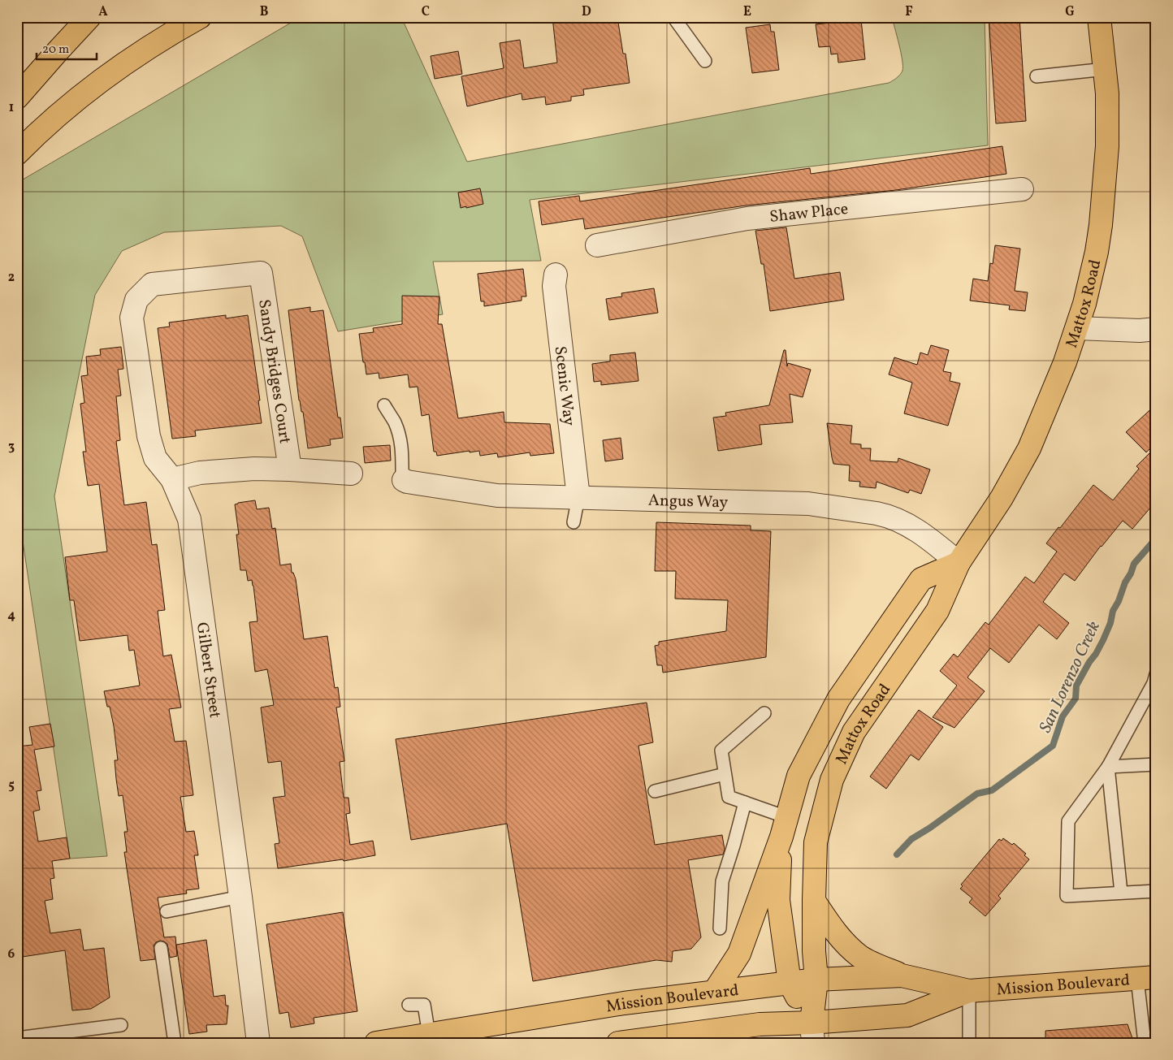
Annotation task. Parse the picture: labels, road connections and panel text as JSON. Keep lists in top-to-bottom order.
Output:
{
  "streets": {
    "main road": ["Mattox Road", "Mission Boulevard"],
    "street": [
      "Shaw Place",
      "Sandy Bridges Court",
      "Scenic Way",
      "Angus Way",
      "Gilbert Street"
    ]
  },
  "crossings": [
    ["Mattox Road", "Angus Way"],
    ["Mattox Road", "Mission Boulevard"],
    ["Sandy Bridges Court", "Gilbert Street"],
    ["Scenic Way", "Angus Way"]
  ],
  "water": ["San Lorenzo Creek"],
  "scale_bar": "20 m",
  "grid": {
    "columns": [
      "A",
      "B",
      "C",
      "D",
      "E",
      "F",
      "G"
    ],
    "rows": [
      "1",
      "2",
      "3",
      "4",
      "5",
      "6"
    ]
  }
}
